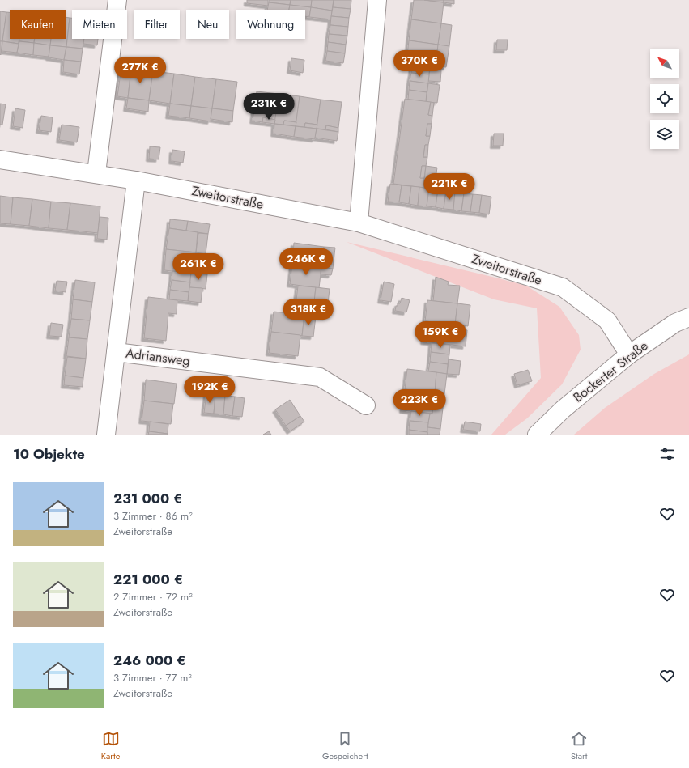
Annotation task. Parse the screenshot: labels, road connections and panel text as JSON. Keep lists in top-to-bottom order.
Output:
{
  "streets": {
    "street": ["Zweitorstraße", "Adriansweg", "Bockerter Straße"]
  },
  "crossings": [
    ["Zweitorstraße", "Adriansweg"],
    ["Zweitorstraße", "Bockerter Straße"]
  ],
  "north": "top left",
  "page": {
    "chip": [
      "Kaufen",
      "Mieten",
      "Filter",
      "Neu",
      "Wohnung"
    ],
    "price": [
      "370K €",
      "277K €",
      "231K €",
      "221K €",
      "246K €",
      "261K €",
      "318K €",
      "159K €",
      "192K €",
      "223K €"
    ],
    "heading": "10 Objekte",
    "list": [
      {
        "name": "231 000 €",
        "note": "3 Zimmer · 86 m² · Zweitorstraße"
      },
      {
        "name": "221 000 €",
        "note": "2 Zimmer · 72 m² · Zweitorstraße"
      },
      {
        "name": "246 000 €",
        "note": "3 Zimmer · 77 m² · Zweitorstraße"
      }
    ],
    "tabs": ["Karte", "Gespeichert", "Start"]
  }
}
